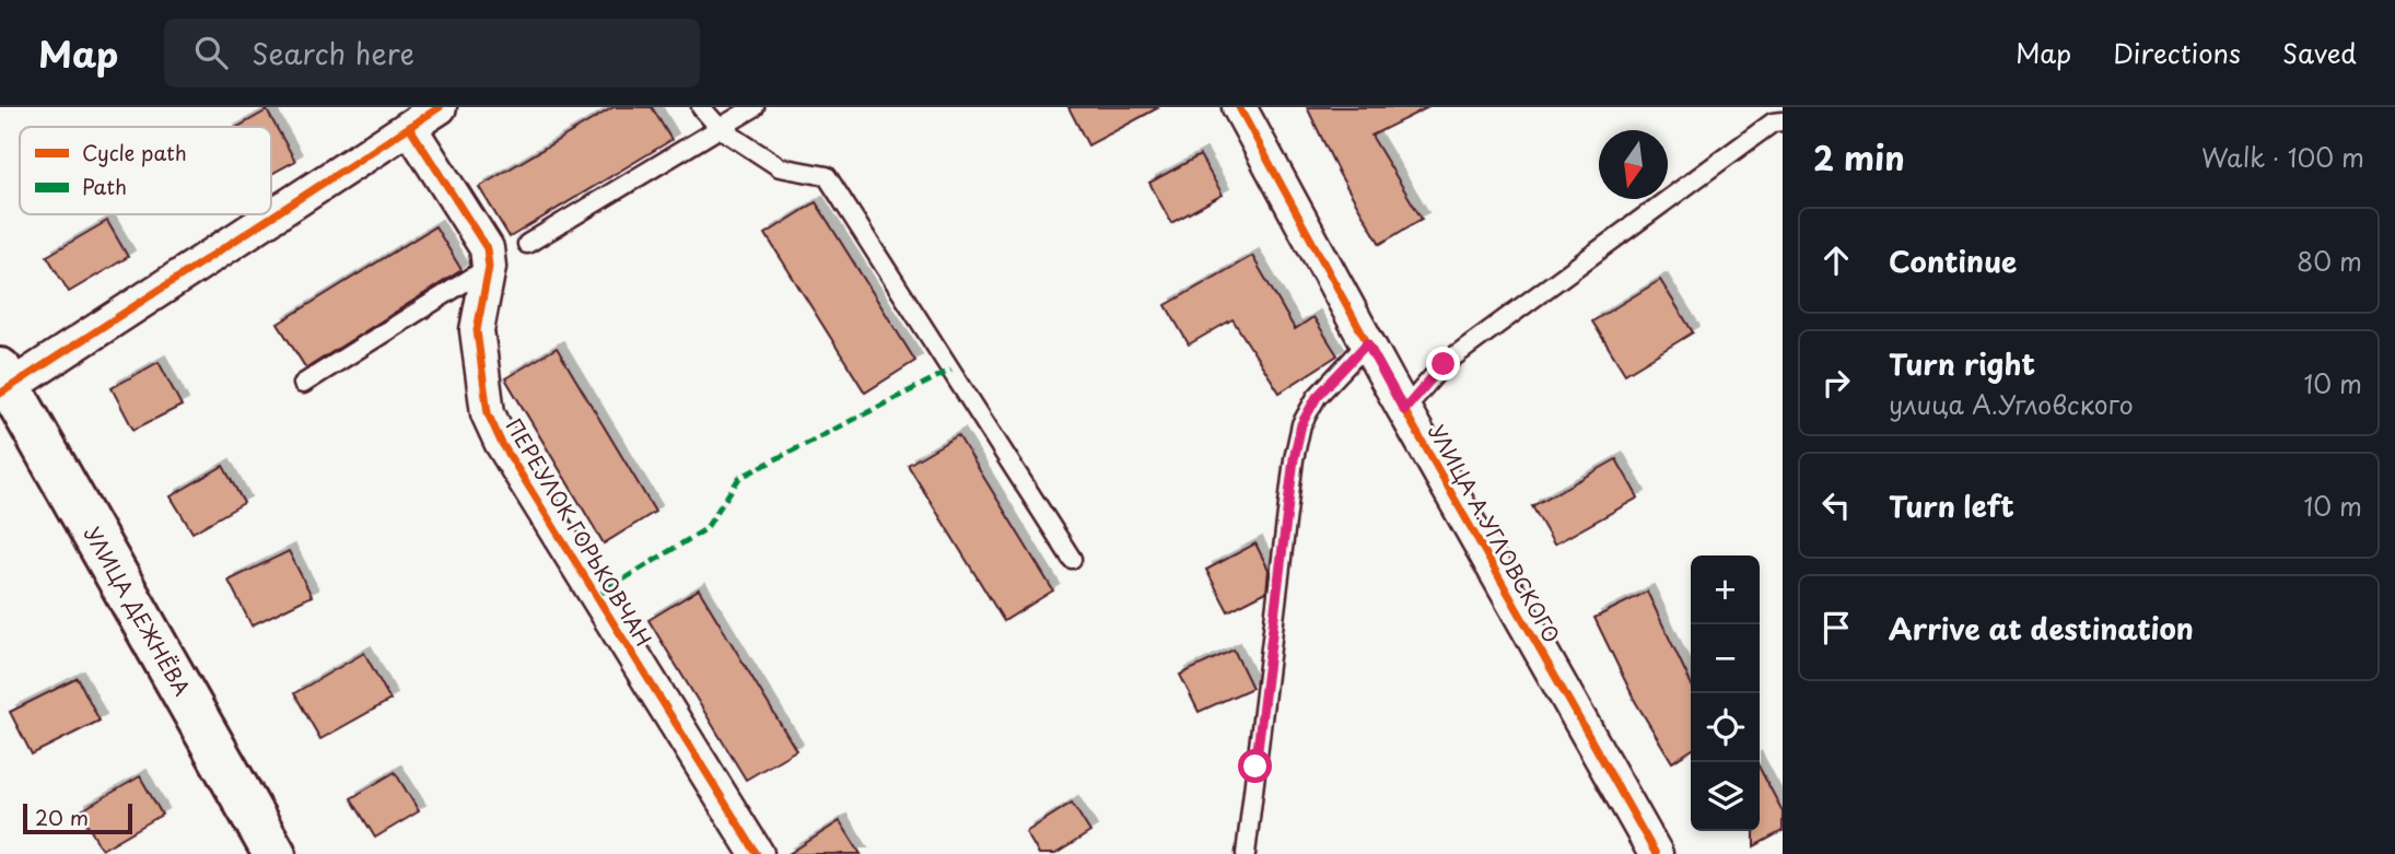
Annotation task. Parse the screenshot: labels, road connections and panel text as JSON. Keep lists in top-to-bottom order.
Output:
{
  "streets": {
    "main road": ["УЛИЦА ДЕЖНЁВА"],
    "street": ["ПЕРЕУЛОК ГОРЬКОВЧАН", "УЛИЦА А.УГЛОВСКОГО"]
  },
  "legend": ["Cycle path", "Path"],
  "scale_bar": "20 m",
  "north": "bottom",
  "page": {
    "header": "Map",
    "search": "Search here",
    "nav": ["Map", "Directions", "Saved"],
    "heading": ["2 min", "Walk · 100 m"],
    "list": [
      ["Continue", "80 m"],
      ["Turn right", "улица А.Угловского", "10 m"],
      ["Turn left", "10 m"],
      "Arrive at destination"
    ],
    "map_buttons": ["+", "−"],
    "scale": "20 m"
  }
}
